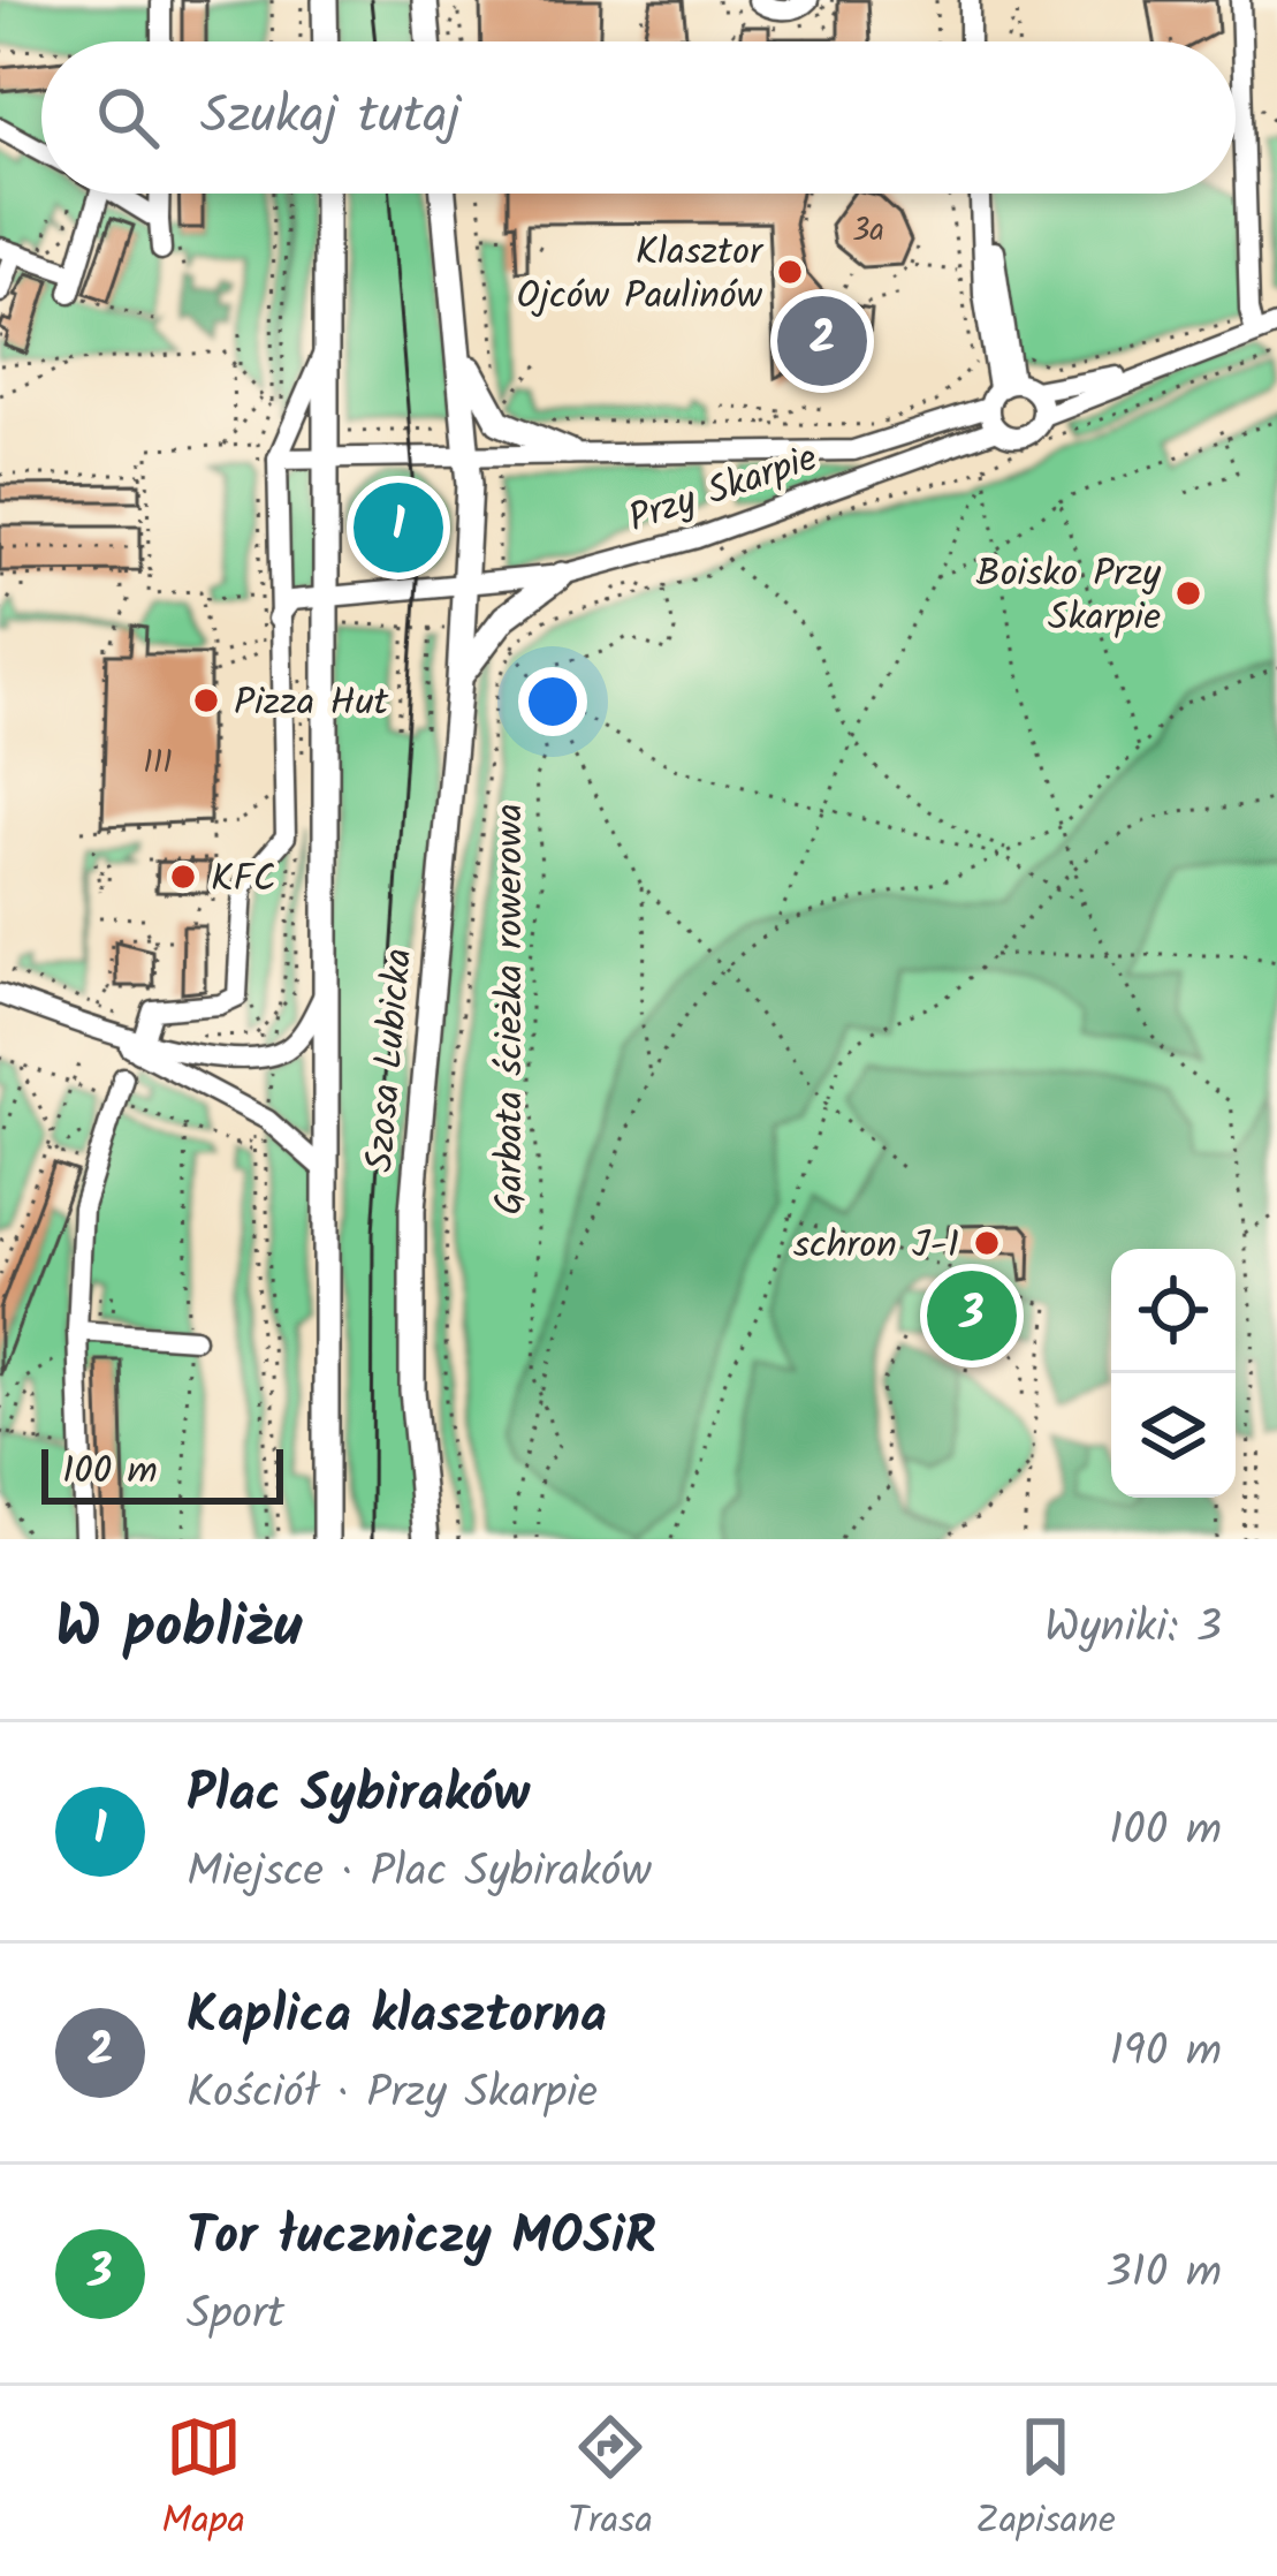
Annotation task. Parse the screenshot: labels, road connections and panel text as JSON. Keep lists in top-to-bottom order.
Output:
{
  "streets": {
    "main road": ["Szosa Lubicka"],
    "street": ["Przy Skarpie"],
    "path": ["Garbata ścieżka rowerowa"]
  },
  "crossings": [
    ["Przy Skarpie", "Szosa Lubicka"]
  ],
  "places": [
    "Klasztor Ojców Paulinów",
    "Boisko Przy Skarpie",
    "Pizza Hut",
    "KFC",
    "schron J-1"
  ],
  "house_numbers": ["3a", "111"],
  "scale_bar": "100 m",
  "page": {
    "search": "Szukaj tutaj",
    "pins": ["2", "1", "3"],
    "scale": "100 m",
    "heading": ["W pobliżu", "Wyniki: 3"],
    "list": [
      {
        "mark": "1",
        "name": "Plac Sybiraków",
        "note": "Miejsce · Plac Sybiraków",
        "value": "100 m"
      },
      {
        "mark": "2",
        "name": "Kaplica klasztorna",
        "note": "Kościół · Przy Skarpie",
        "value": "190 m"
      },
      {
        "mark": "3",
        "name": "Tor łuczniczy MOSiR",
        "note": "Sport",
        "value": "310 m"
      }
    ],
    "nav": ["Mapa", "Trasa", "Zapisane"]
  }
}
